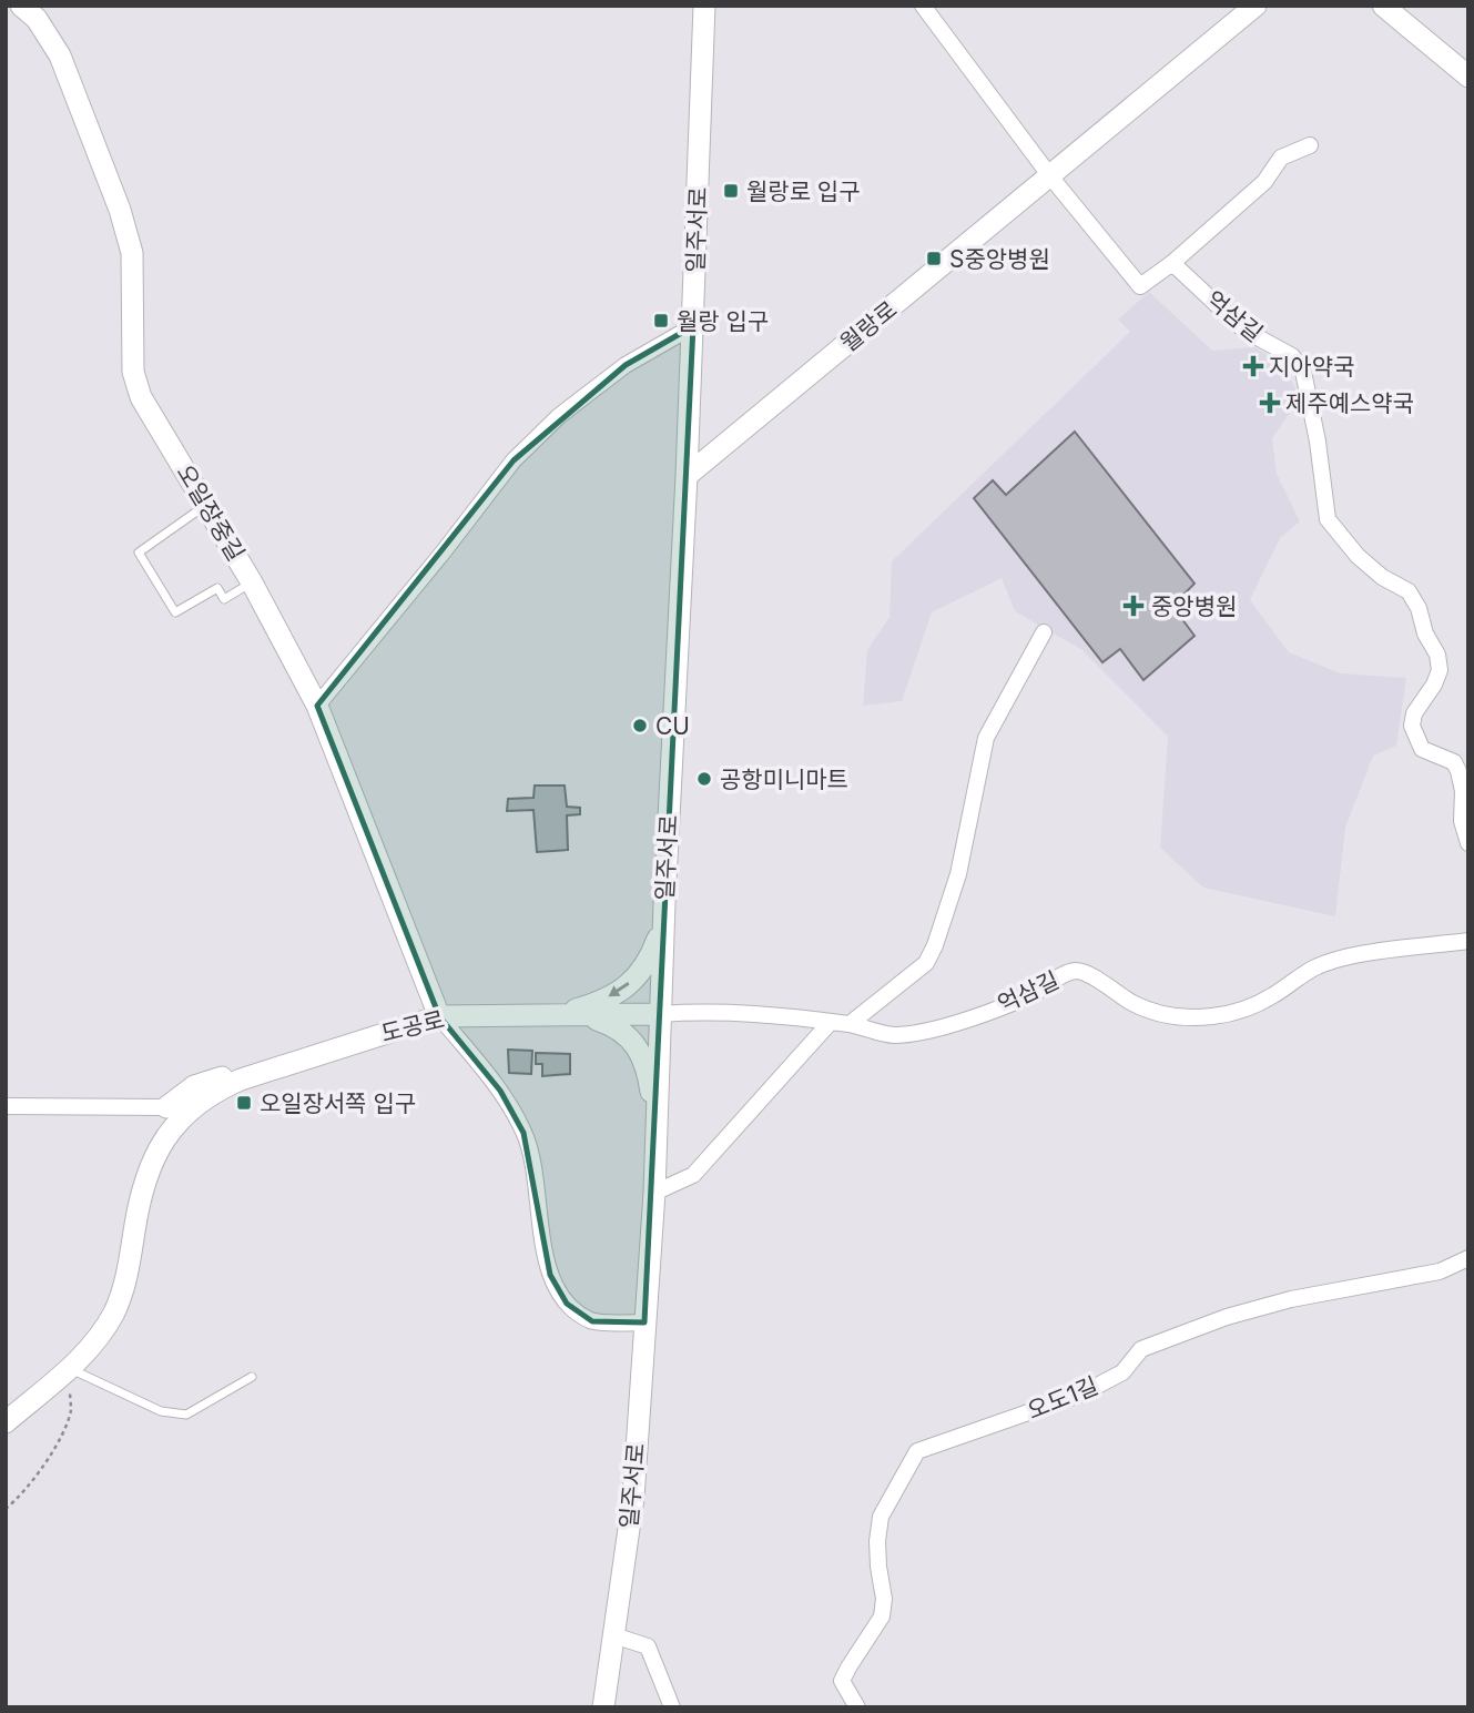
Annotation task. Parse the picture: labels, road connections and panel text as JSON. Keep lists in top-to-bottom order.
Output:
{
  "streets": {
    "main road": [
      "일주서로",
      "월랑로",
      "오일장중길",
      "도공로"
    ],
    "street": ["억삼길", "오도1길"]
  },
  "crossings": [
    ["일주서로", "억삼길"],
    ["일주서로", "월랑로"],
    ["일주서로", "도공로"],
    ["억삼길", "도공로"],
    ["오일장중길", "도공로"]
  ],
  "places": {
    "transit": [
      "월랑로 입구",
      "S중앙병원",
      "월랑 입구",
      "오일장서쪽 입구"
    ],
    "health": ["지아약국", "제주예스약국", "중앙병원"],
    "other": ["CU", "공항미니마트"]
  }
}
